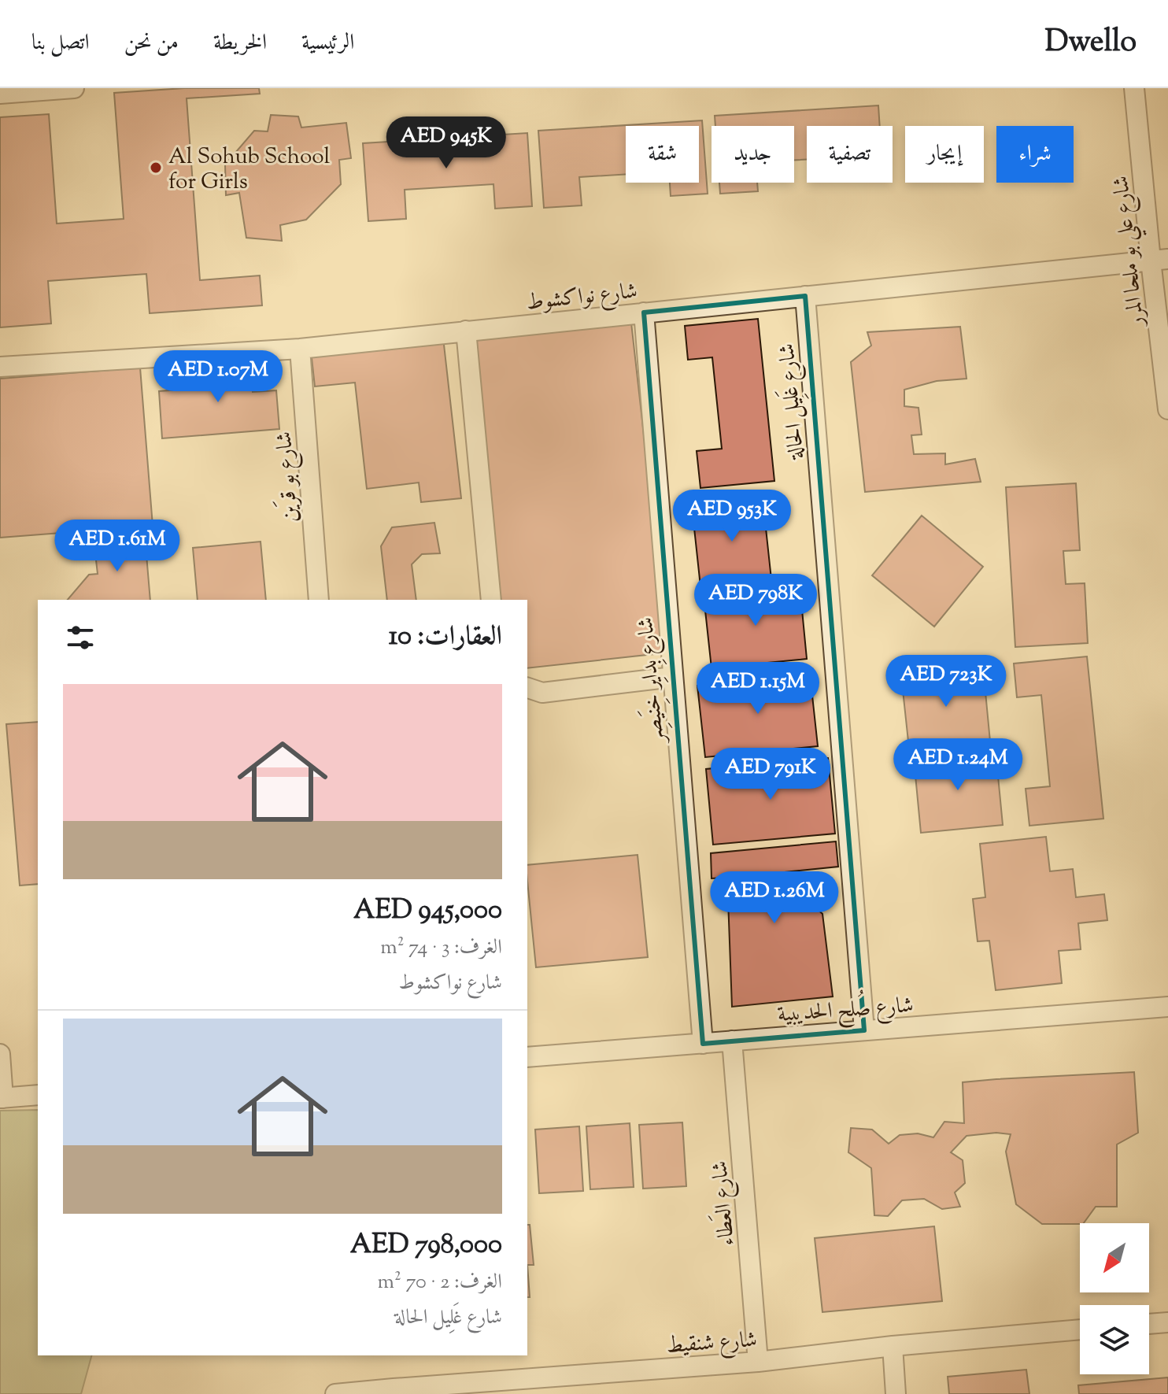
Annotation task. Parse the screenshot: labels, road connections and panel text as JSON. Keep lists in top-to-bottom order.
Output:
{
  "streets": {
    "street": [
      "شارع علي بو ملحا المرر",
      "شارع نواكشوط",
      "شارع غَلِيل الحالة",
      "شارع بو قرَين",
      "شارع بِدايِر خِنَيصِر",
      "شارع صُلح الحديبية",
      "شارع العَطاء",
      "شارع شنقيط"
    ]
  },
  "crossings": [
    ["شارع علي بو ملحا المرر", "شارع نواكشوط"],
    ["شارع نواكشوط", "شارع غَلِيل الحالة"],
    ["شارع نواكشوط", "شارع بو قرَين"],
    ["شارع نواكشوط", "شارع بِدايِر خِنَيصِر"],
    ["شارع غَلِيل الحالة", "شارع صُلح الحديبية"],
    ["شارع بِدايِر خِنَيصِر", "شارع صُلح الحديبية"],
    ["شارع صُلح الحديبية", "شارع العَطاء"],
    ["شارع العَطاء", "شارع شنقيط"]
  ],
  "places": ["Al Sohub School for Girls"],
  "north": "bottom left",
  "page": {
    "header": "Dwello",
    "nav": [
      "الرئيسية",
      "الخريطة",
      "من نحن",
      "اتصل بنا"
    ],
    "price": [
      "AED 945K",
      "AED 1.07M",
      "AED 953K",
      "AED 1.61M",
      "AED 798K",
      "AED 723K",
      "AED 1.15M",
      "AED 1.24M",
      "AED 791K",
      "AED 1.26M"
    ],
    "chip": [
      "شراء",
      "إيجار",
      "تصفية",
      "جديد",
      "شقة"
    ],
    "heading": "العقارات: 10",
    "list": [
      {
        "name": "AED 945,000",
        "note": "الغرف: 3 · 74 m² · شارع نواكشوط"
      },
      {
        "name": "AED 798,000",
        "note": "الغرف: 2 · 70 m² · شارع غَلِيل الحالة"
      }
    ]
  }
}
